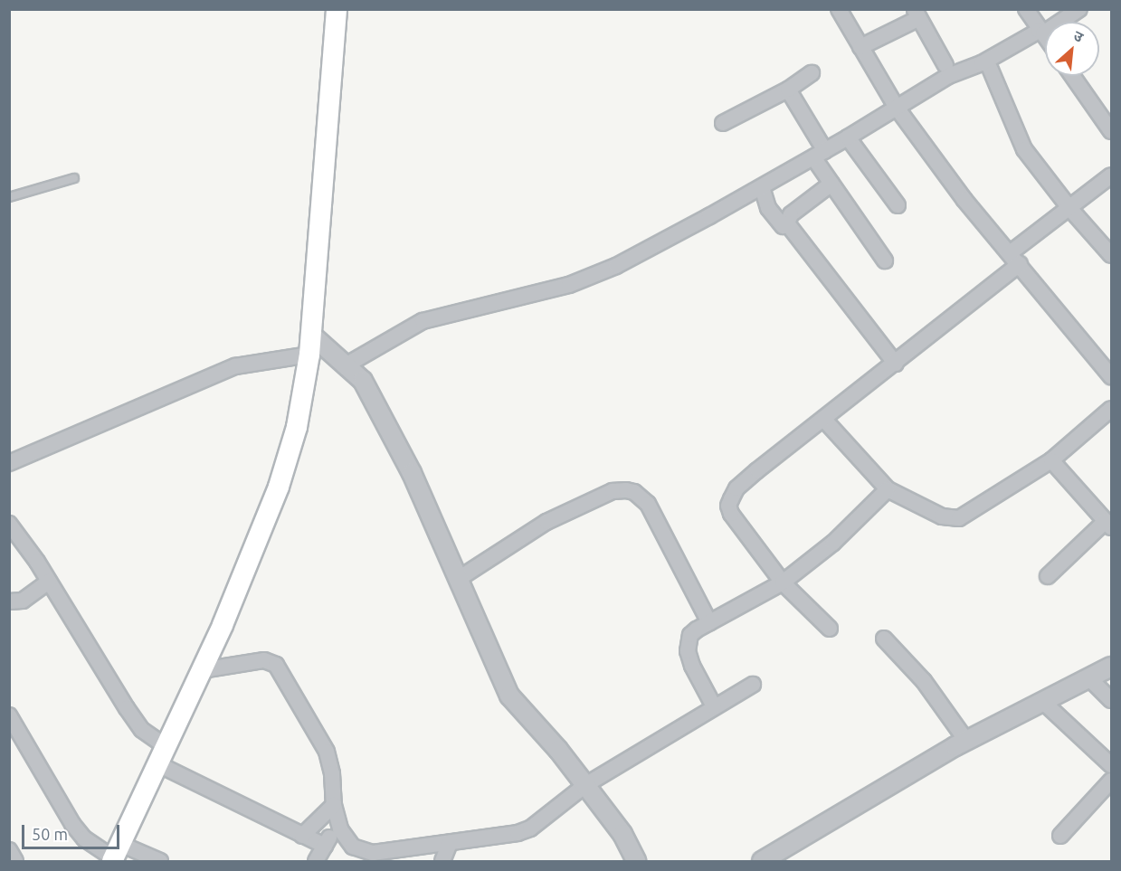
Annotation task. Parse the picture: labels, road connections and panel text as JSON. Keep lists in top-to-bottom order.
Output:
{
  "scale_bar": "50 m",
  "north": "top right"
}
